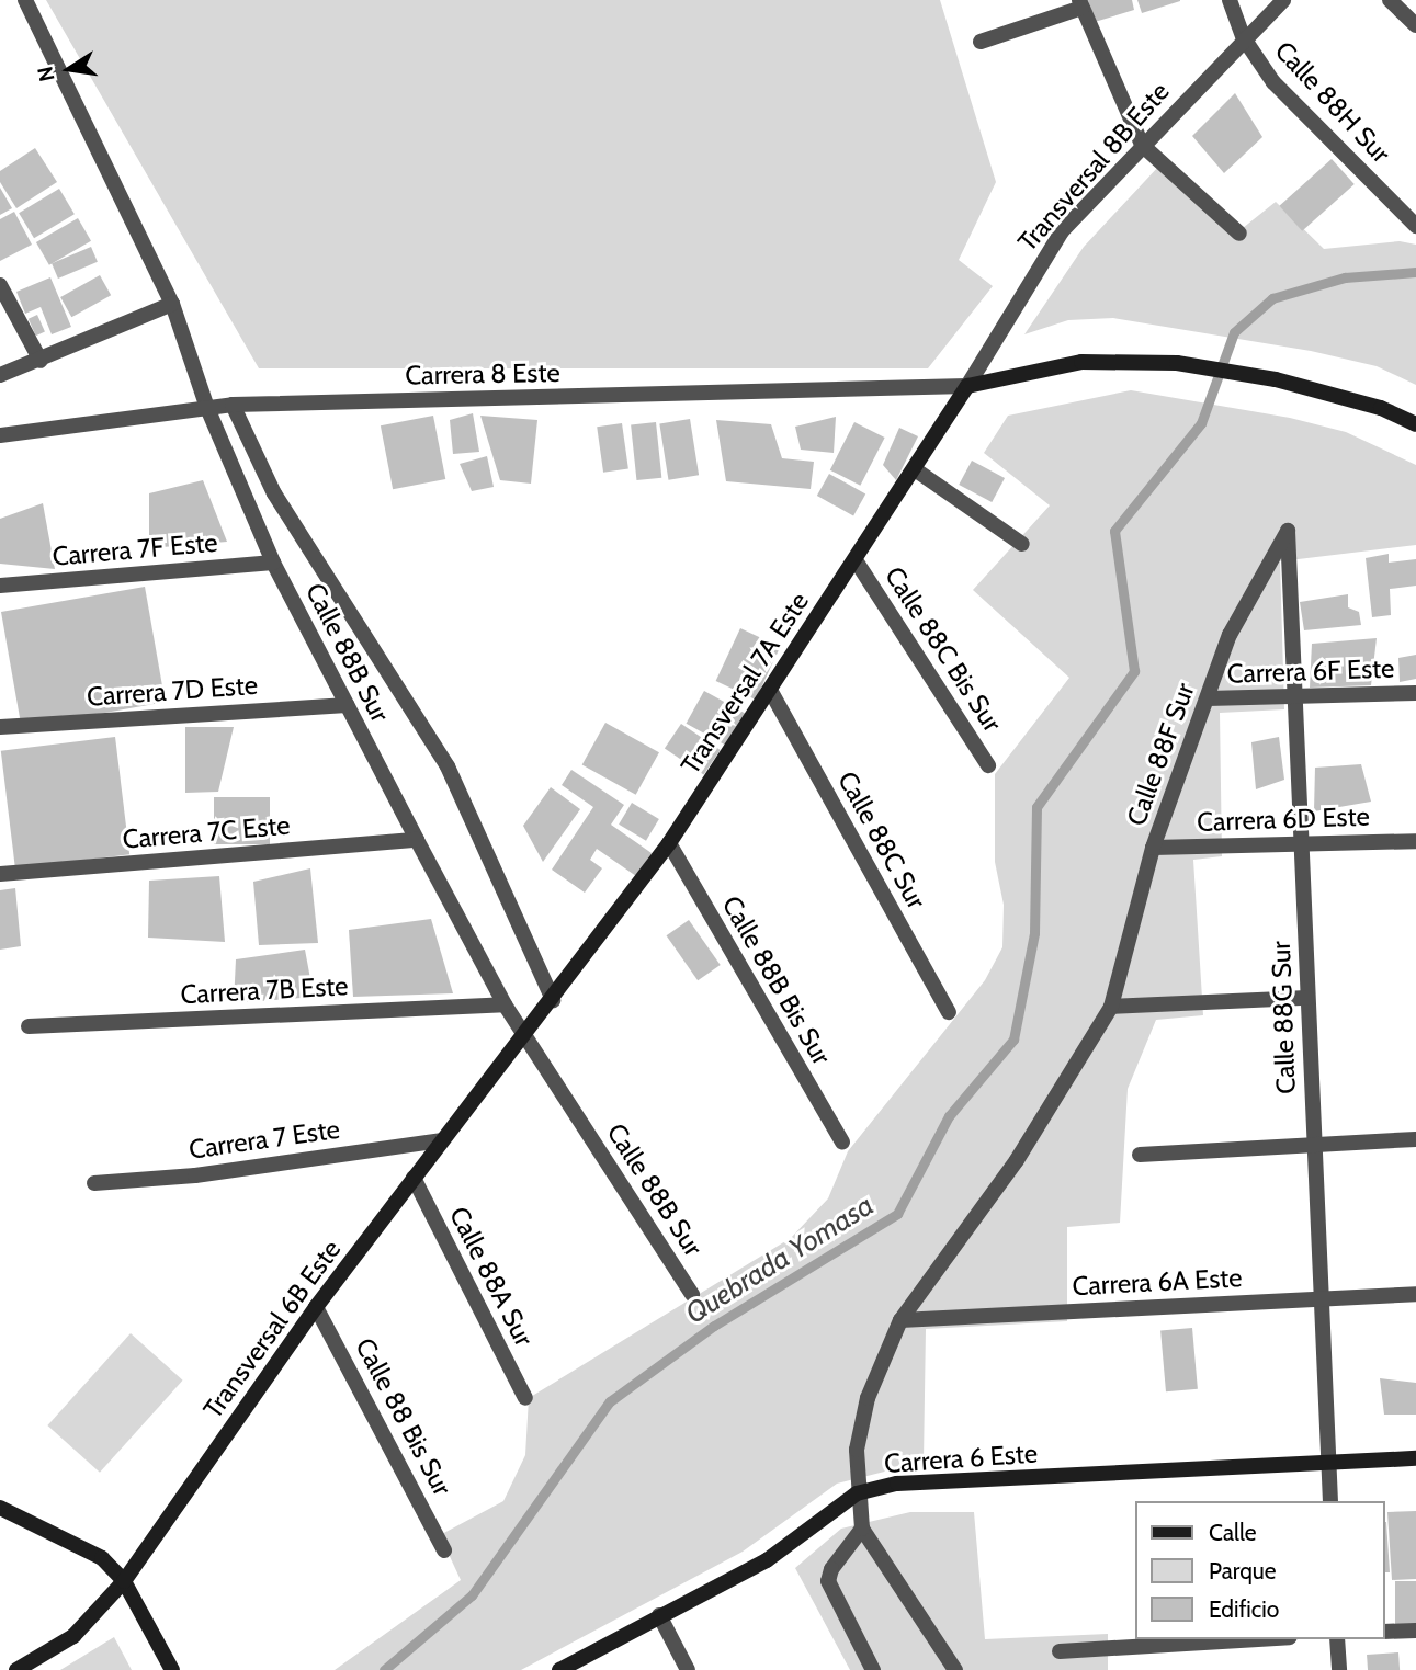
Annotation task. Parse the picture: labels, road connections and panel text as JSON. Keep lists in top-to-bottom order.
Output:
{
  "streets": {
    "street": [
      "Calle 88H Sur",
      "Transversal 8B Este",
      "Carrera 8 Este",
      "Carrera 7F Este",
      "Calle 88C Bis Sur",
      "Calle 88B Sur",
      "Carrera 6F Este",
      "Transversal 7A Este",
      "Carrera 7D Este",
      "Calle 88F Sur",
      "Carrera 6D Este",
      "Carrera 7C Este",
      "Calle 88C Sur",
      "Calle 88B Bis Sur",
      "Carrera 7B Este",
      "Calle 88G Sur",
      "Carrera 7 Este",
      "Calle 88A Sur",
      "Carrera 6A Este",
      "Transversal 6B Este",
      "Calle 88 Bis Sur",
      "Carrera 6 Este"
    ]
  },
  "crossings": [
    ["Calle 88H Sur", "Transversal 8B Este"],
    ["Transversal 8B Este", "Carrera 8 Este"],
    ["Transversal 8B Este", "Transversal 7A Este"],
    ["Carrera 8 Este", "Calle 88B Sur"],
    ["Carrera 8 Este", "Transversal 7A Este"],
    ["Carrera 7F Este", "Calle 88B Sur"],
    ["Calle 88C Bis Sur", "Transversal 7A Este"],
    ["Calle 88B Sur", "Transversal 7A Este"],
    ["Calle 88B Sur", "Carrera 7D Este"],
    ["Calle 88B Sur", "Carrera 7C Este"],
    ["Calle 88B Sur", "Carrera 7B Este"],
    ["Calle 88B Sur", "Transversal 6B Este"],
    ["Carrera 6F Este", "Calle 88F Sur"],
    ["Carrera 6F Este", "Calle 88G Sur"],
    ["Transversal 7A Este", "Calle 88C Sur"],
    ["Transversal 7A Este", "Calle 88B Bis Sur"],
    ["Transversal 7A Este", "Transversal 6B Este"],
    ["Calle 88F Sur", "Carrera 6D Este"],
    ["Calle 88F Sur", "Calle 88G Sur"],
    ["Carrera 6D Este", "Calle 88G Sur"],
    ["Calle 88G Sur", "Carrera 6A Este"],
    ["Calle 88G Sur", "Carrera 6 Este"],
    ["Carrera 7 Este", "Transversal 6B Este"],
    ["Calle 88A Sur", "Transversal 6B Este"],
    ["Transversal 6B Este", "Calle 88 Bis Sur"]
  ],
  "water": ["Quebrada Yomasa"],
  "legend": ["Calle", "Parque", "Edificio"],
  "north": "left"
}
